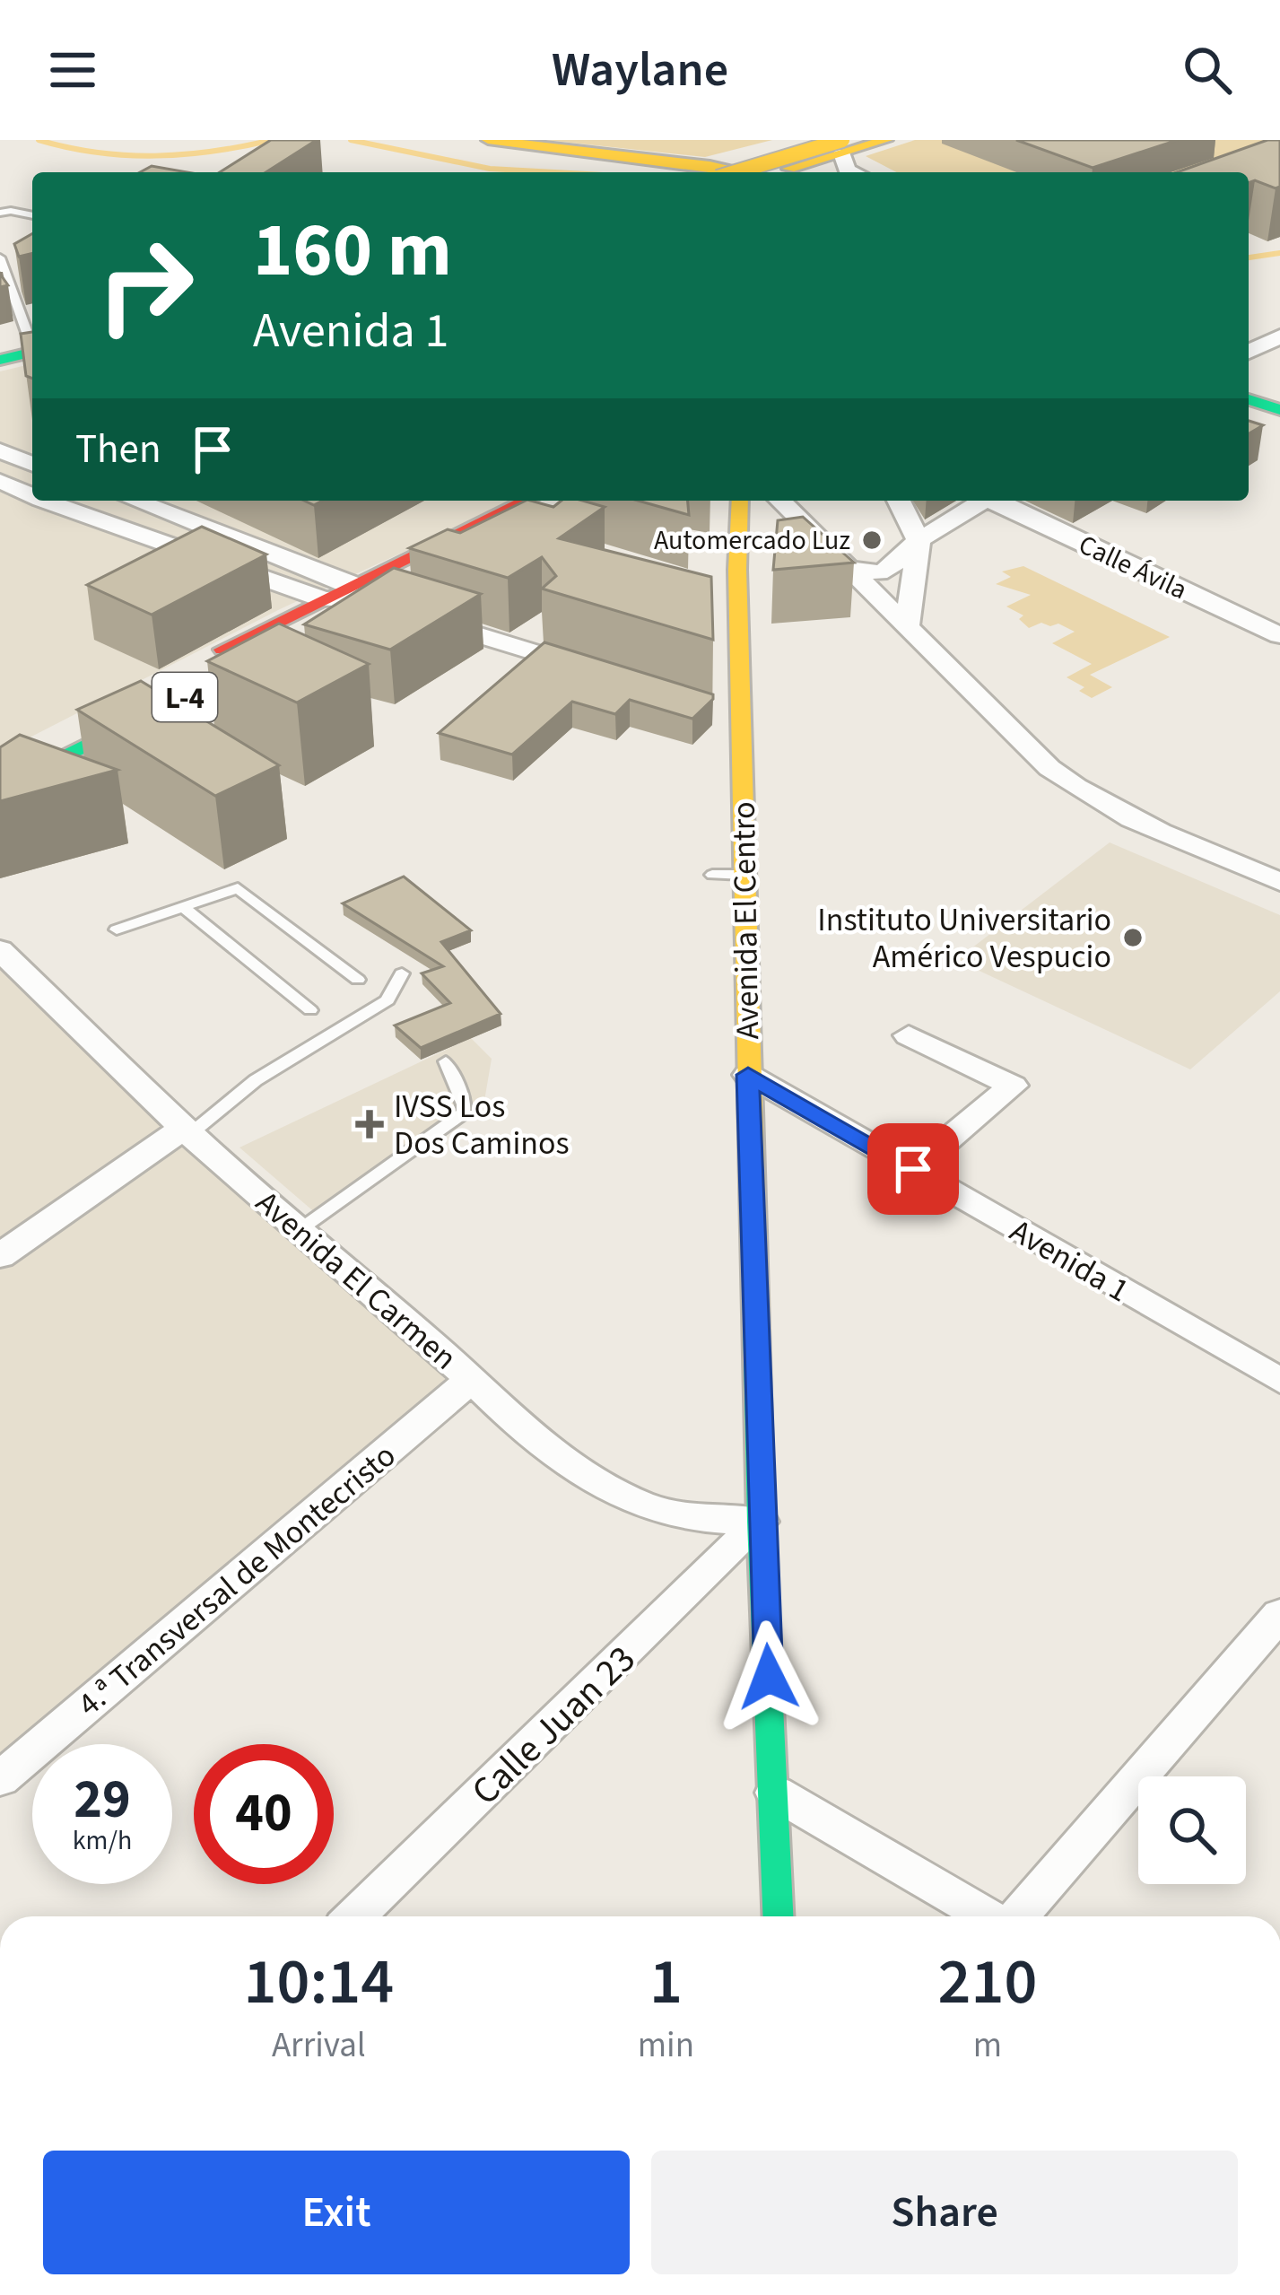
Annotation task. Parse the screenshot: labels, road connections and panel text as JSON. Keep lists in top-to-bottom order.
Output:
{
  "streets": {
    "main road": ["L-4", "Avenida El Centro"],
    "street": [
      "Calle Ávila",
      "Avenida 1",
      "Avenida El Carmen",
      "4.ª Transversal de Montecristo",
      "Calle Juan 23"
    ]
  },
  "crossings": [
    ["Avenida El Centro", "Avenida 1"],
    ["Avenida El Centro", "Avenida El Carmen"],
    ["Avenida El Centro", "Calle Juan 23"],
    ["Avenida El Carmen", "4.ª Transversal de Montecristo"],
    ["Avenida El Carmen", "Calle Juan 23"]
  ],
  "places": {
    "other": ["Automercado Luz", "Instituto Universitario Américo Vespucio"],
    "health": ["IVSS Los Dos Caminos"]
  },
  "page": {
    "header": "Waylane",
    "turn": ["160 m", "Avenida 1"],
    "then": "Then",
    "speed": "29 km/h",
    "limit": "40",
    "eta": [
      "10:14",
      "Arrival",
      "1",
      "min",
      "210",
      "m"
    ],
    "buttons": ["Exit", "Share"]
  }
}
